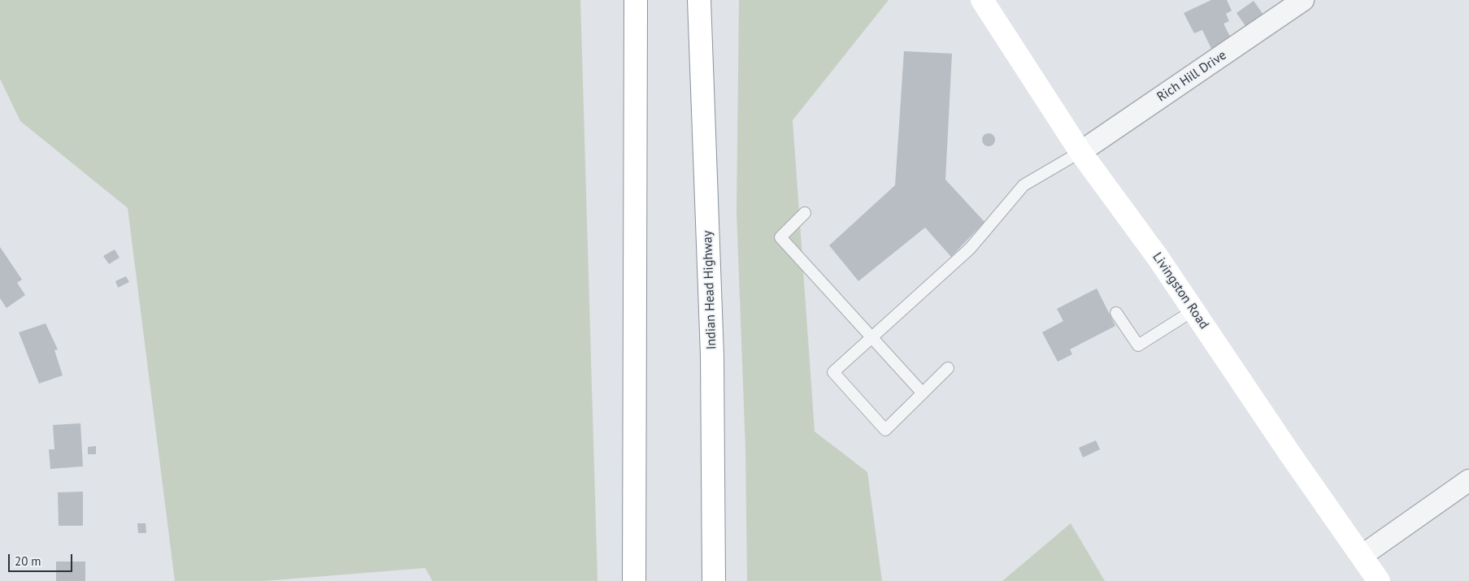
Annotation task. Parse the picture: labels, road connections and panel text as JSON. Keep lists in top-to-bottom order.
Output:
{
  "streets": {
    "main road": ["Indian Head Highway", "Livingston Road"],
    "street": ["Rich Hill Drive"]
  },
  "crossings": [
    ["Rich Hill Drive", "Livingston Road"]
  ],
  "scale_bar": "20 m"
}
